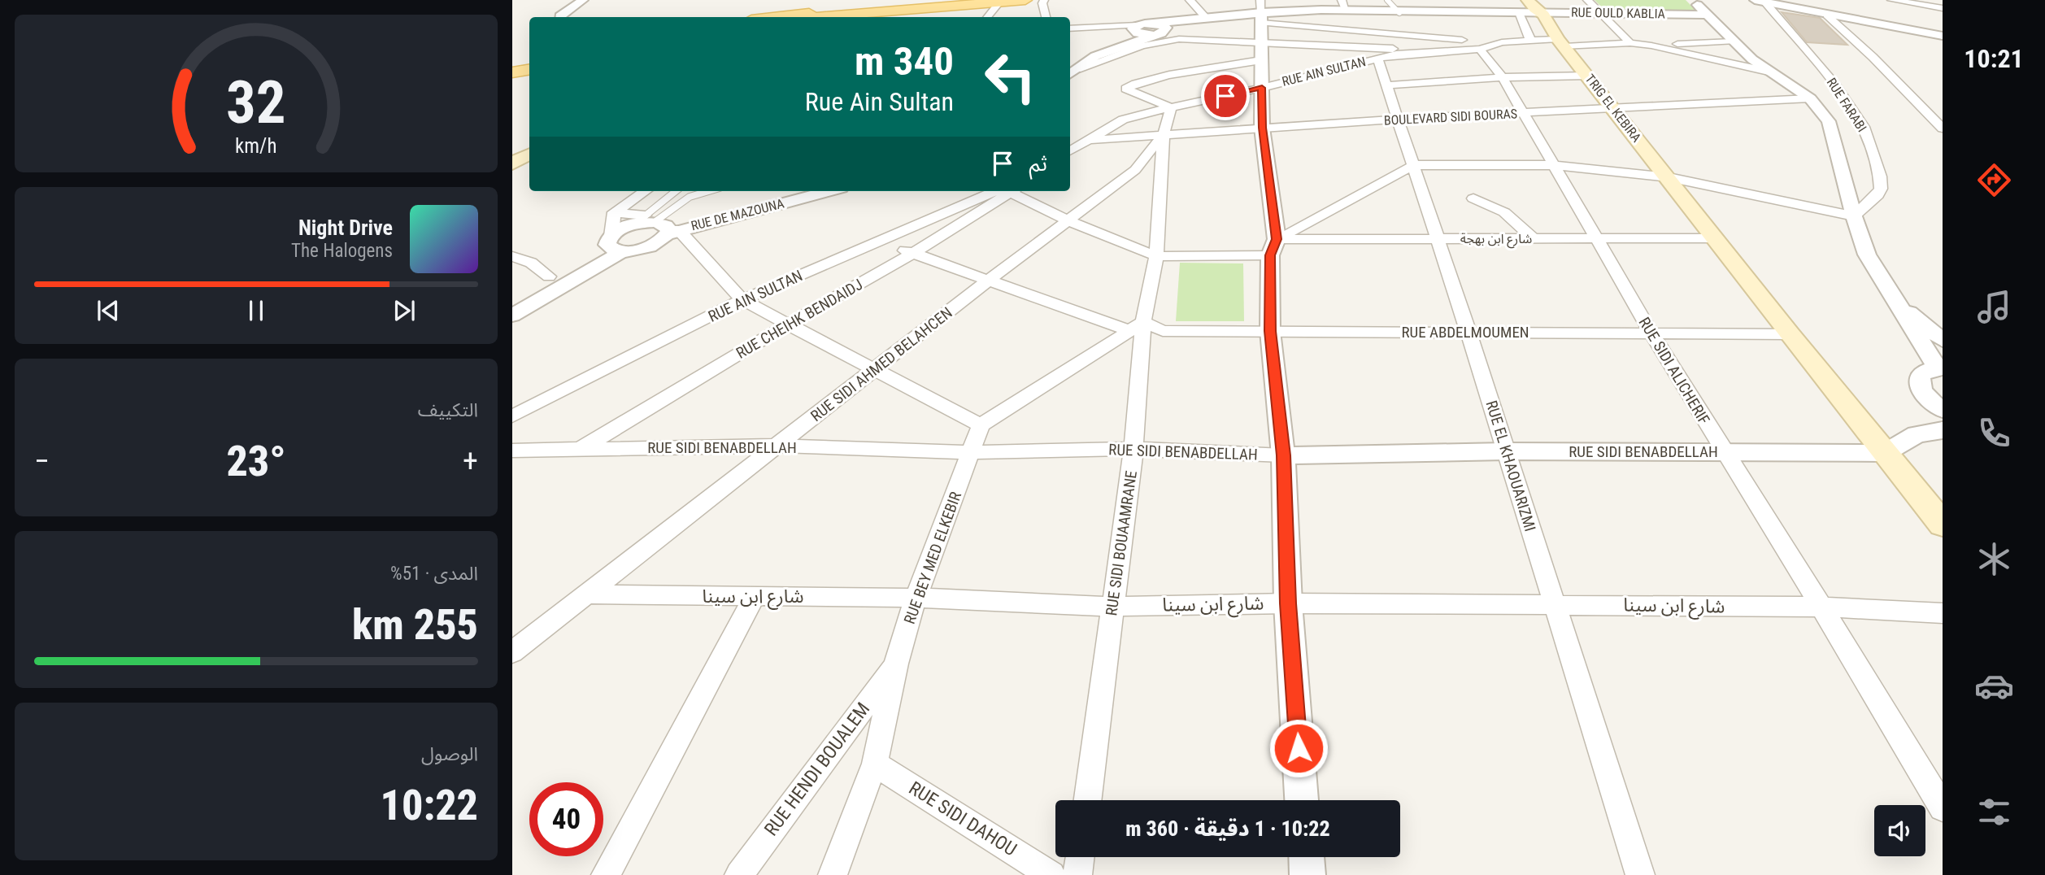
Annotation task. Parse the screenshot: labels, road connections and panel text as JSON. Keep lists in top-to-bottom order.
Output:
{
  "streets": {
    "main road": ["TRIG EL KEBIRA"],
    "street": [
      "RUE OULD KABLIA",
      "RUE AIN SULTAN",
      "RUE FARABI",
      "BOULEVARD SIDI BOURAS",
      "RUE DE MAZOUNA",
      "شارع ابن بهجة",
      "RUE CHEIHK BENDAIDJ",
      "RUE ABDELMOUMEN",
      "RUE SIDI AHMED BELAHCEN",
      "RUE SIDI ALICHERIF",
      "RUE SIDI BENABDELLAH",
      "RUE EL KHAOUARIZMI",
      "RUE SIDI BOUAAMRANE",
      "RUE BEY MED ELKEBIR",
      "شارع ابن سينا",
      "RUE HENDI BOUALEM",
      "RUE SIDI DAHOU"
    ]
  },
  "crossings": [
    ["RUE OULD KABLIA", "TRIG EL KEBIRA"],
    ["RUE AIN SULTAN", "TRIG EL KEBIRA"],
    ["RUE AIN SULTAN", "BOULEVARD SIDI BOURAS"],
    ["RUE AIN SULTAN", "RUE SIDI ALICHERIF"],
    ["RUE AIN SULTAN", "RUE EL KHAOUARIZMI"],
    ["RUE AIN SULTAN", "RUE SIDI BOUAAMRANE"],
    ["TRIG EL KEBIRA", "BOULEVARD SIDI BOURAS"],
    ["TRIG EL KEBIRA", "شارع ابن بهجة"],
    ["TRIG EL KEBIRA", "RUE ABDELMOUMEN"],
    ["TRIG EL KEBIRA", "RUE SIDI BENABDELLAH"],
    ["BOULEVARD SIDI BOURAS", "RUE SIDI AHMED BELAHCEN"],
    ["BOULEVARD SIDI BOURAS", "RUE SIDI ALICHERIF"],
    ["BOULEVARD SIDI BOURAS", "RUE EL KHAOUARIZMI"],
    ["BOULEVARD SIDI BOURAS", "RUE SIDI BOUAAMRANE"],
    ["شارع ابن بهجة", "RUE SIDI ALICHERIF"],
    ["شارع ابن بهجة", "RUE EL KHAOUARIZMI"],
    ["شارع ابن بهجة", "RUE SIDI BOUAAMRANE"],
    ["RUE CHEIHK BENDAIDJ", "RUE SIDI BENABDELLAH"],
    ["RUE ABDELMOUMEN", "RUE SIDI ALICHERIF"],
    ["RUE ABDELMOUMEN", "RUE EL KHAOUARIZMI"],
    ["RUE ABDELMOUMEN", "RUE SIDI BOUAAMRANE"],
    ["RUE SIDI AHMED BELAHCEN", "RUE SIDI BENABDELLAH"],
    ["RUE SIDI AHMED BELAHCEN", "RUE SIDI BOUAAMRANE"],
    ["RUE SIDI AHMED BELAHCEN", "شارع ابن سينا"],
    ["RUE SIDI ALICHERIF", "RUE SIDI BENABDELLAH"],
    ["RUE SIDI ALICHERIF", "شارع ابن سينا"],
    ["RUE SIDI BENABDELLAH", "RUE EL KHAOUARIZMI"],
    ["RUE SIDI BENABDELLAH", "RUE SIDI BOUAAMRANE"],
    ["RUE SIDI BENABDELLAH", "RUE BEY MED ELKEBIR"],
    ["RUE EL KHAOUARIZMI", "شارع ابن سينا"],
    ["RUE SIDI BOUAAMRANE", "شارع ابن سينا"],
    ["RUE BEY MED ELKEBIR", "شارع ابن سينا"],
    ["RUE BEY MED ELKEBIR", "RUE HENDI BOUALEM"],
    ["RUE BEY MED ELKEBIR", "RUE SIDI DAHOU"]
  ],
  "page": {
    "tabs": "10:21",
    "turn": ["340 m", "Rue Ain Sultan"],
    "then": "ثم",
    "song": ["Night Drive", "The Halogens"],
    "tile": [
      "التكييف",
      ["المدى · 51%", "255 km"],
      ["الوصول", "10:22"]
    ],
    "heat": ["−", "23°", "+"],
    "limit": "40",
    "trip": "10:22 · 1 دقيقة · 360 m",
    "gauge": ["32", "km/h"]
  }
}
